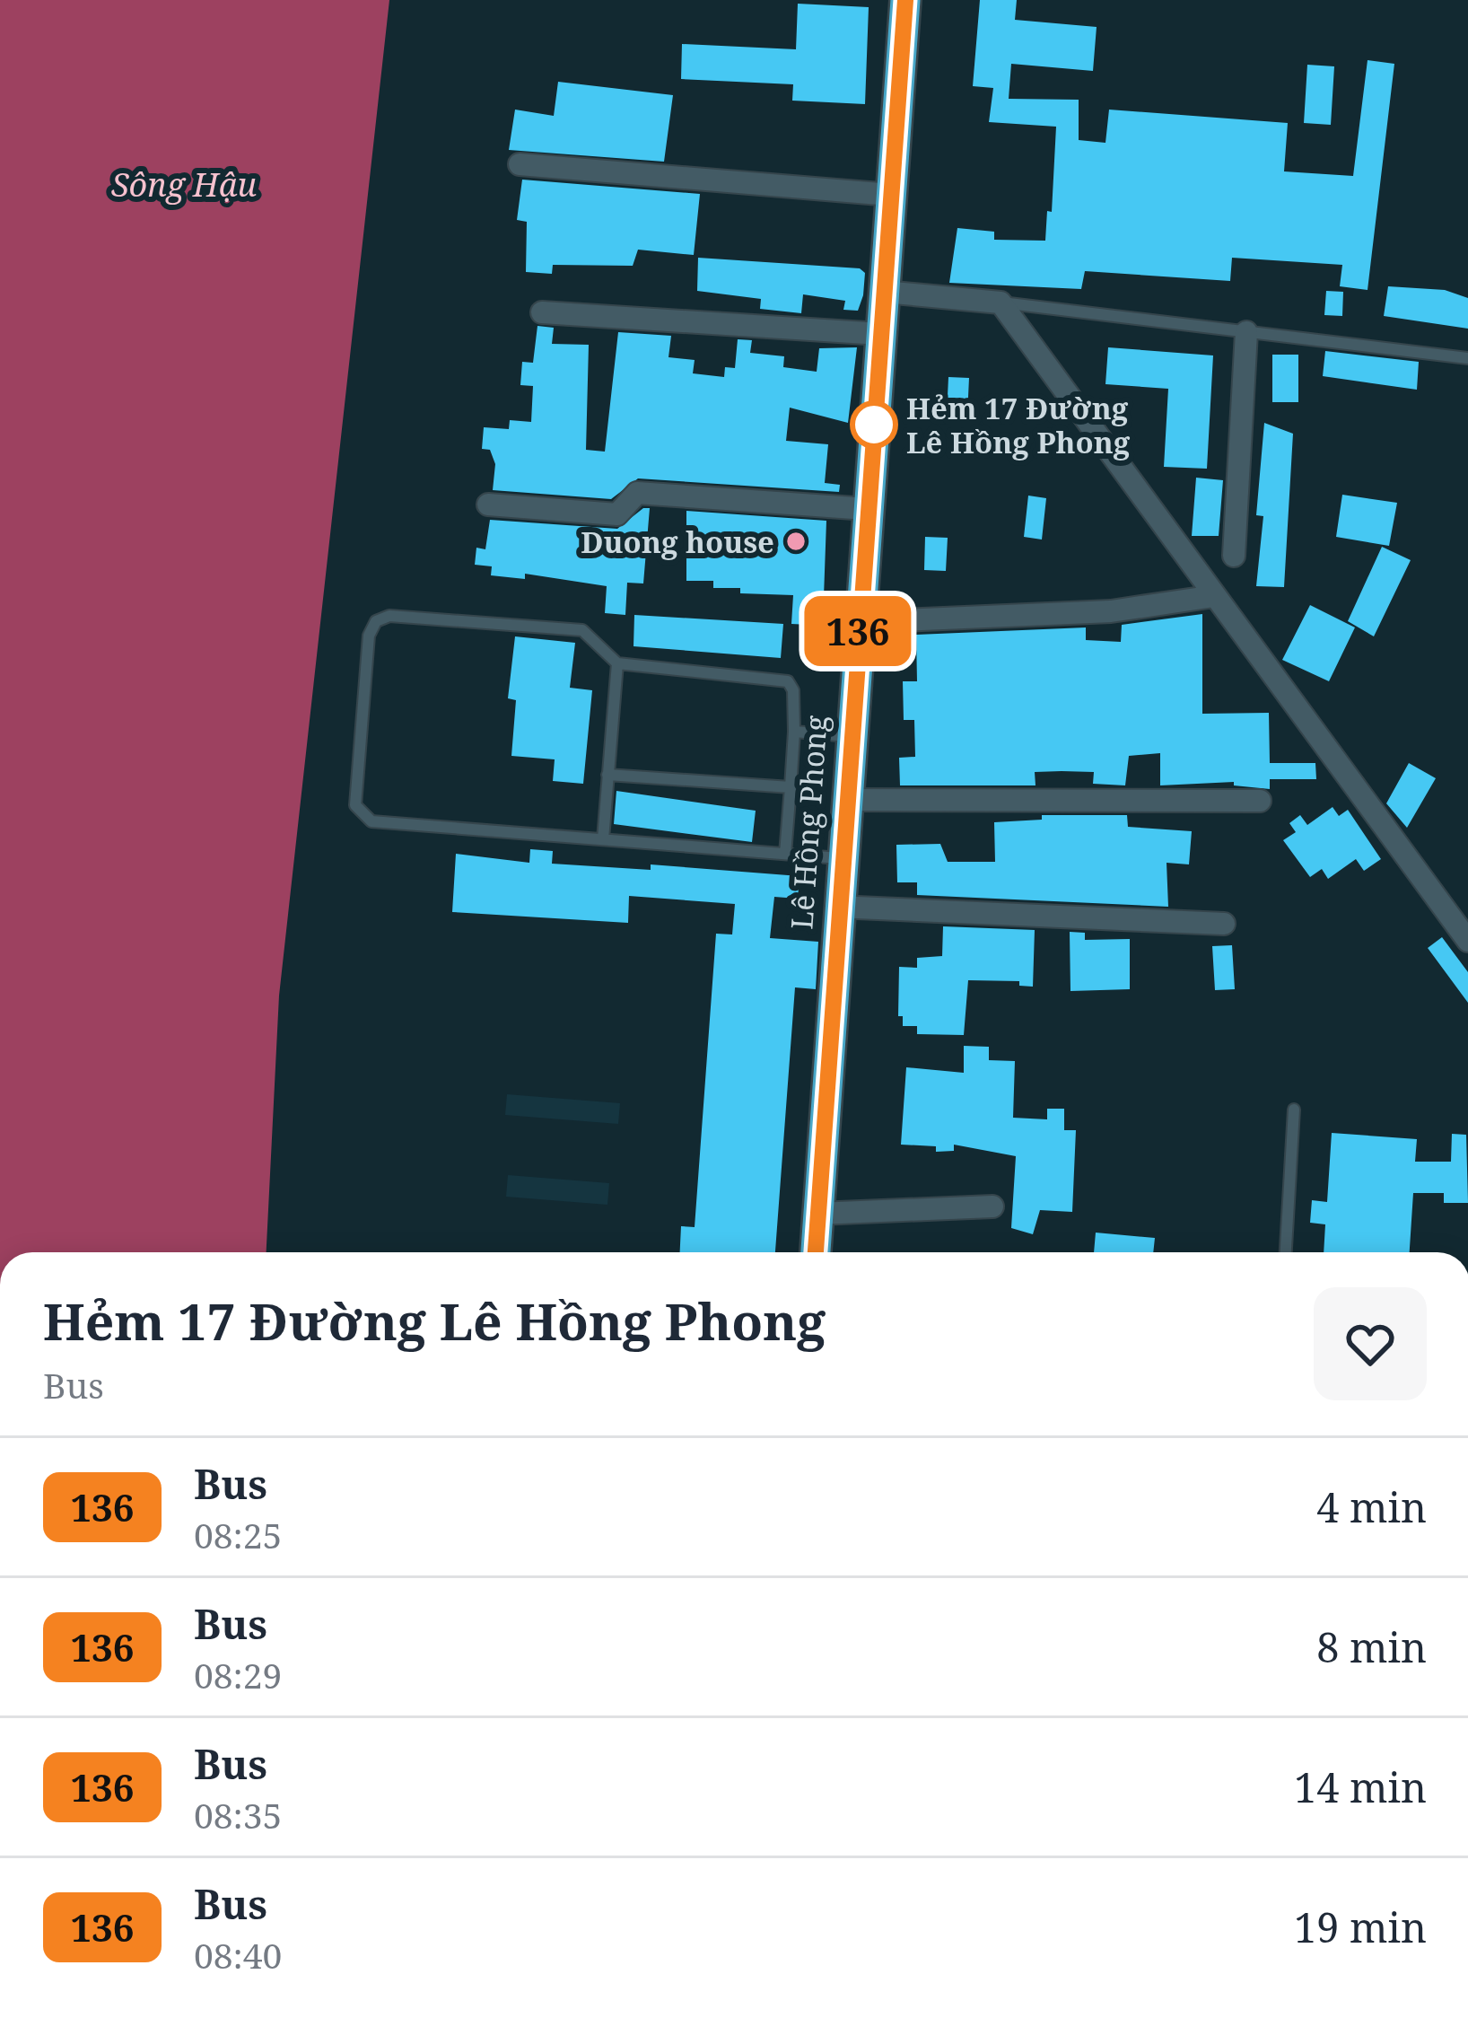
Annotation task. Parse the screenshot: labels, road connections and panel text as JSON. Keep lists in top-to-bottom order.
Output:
{
  "streets": {
    "highway": ["Lê Hồng Phong"]
  },
  "water": ["Sông Hậu"],
  "places": ["Hẻm 17 Đường Lê Hồng Phong", "Duong house"],
  "lines": ["bus line 136"],
  "page": {
    "on_map": "136",
    "heading": ["Hẻm 17 Đường Lê Hồng Phong", "Bus"],
    "list": [
      {
        "mark": "136",
        "name": "Bus",
        "note": "08:25",
        "value": "4 min"
      },
      {
        "mark": "136",
        "name": "Bus",
        "note": "08:29",
        "value": "8 min"
      },
      {
        "mark": "136",
        "name": "Bus",
        "note": "08:35",
        "value": "14 min"
      },
      {
        "mark": "136",
        "name": "Bus",
        "note": "08:40",
        "value": "19 min"
      }
    ]
  }
}
